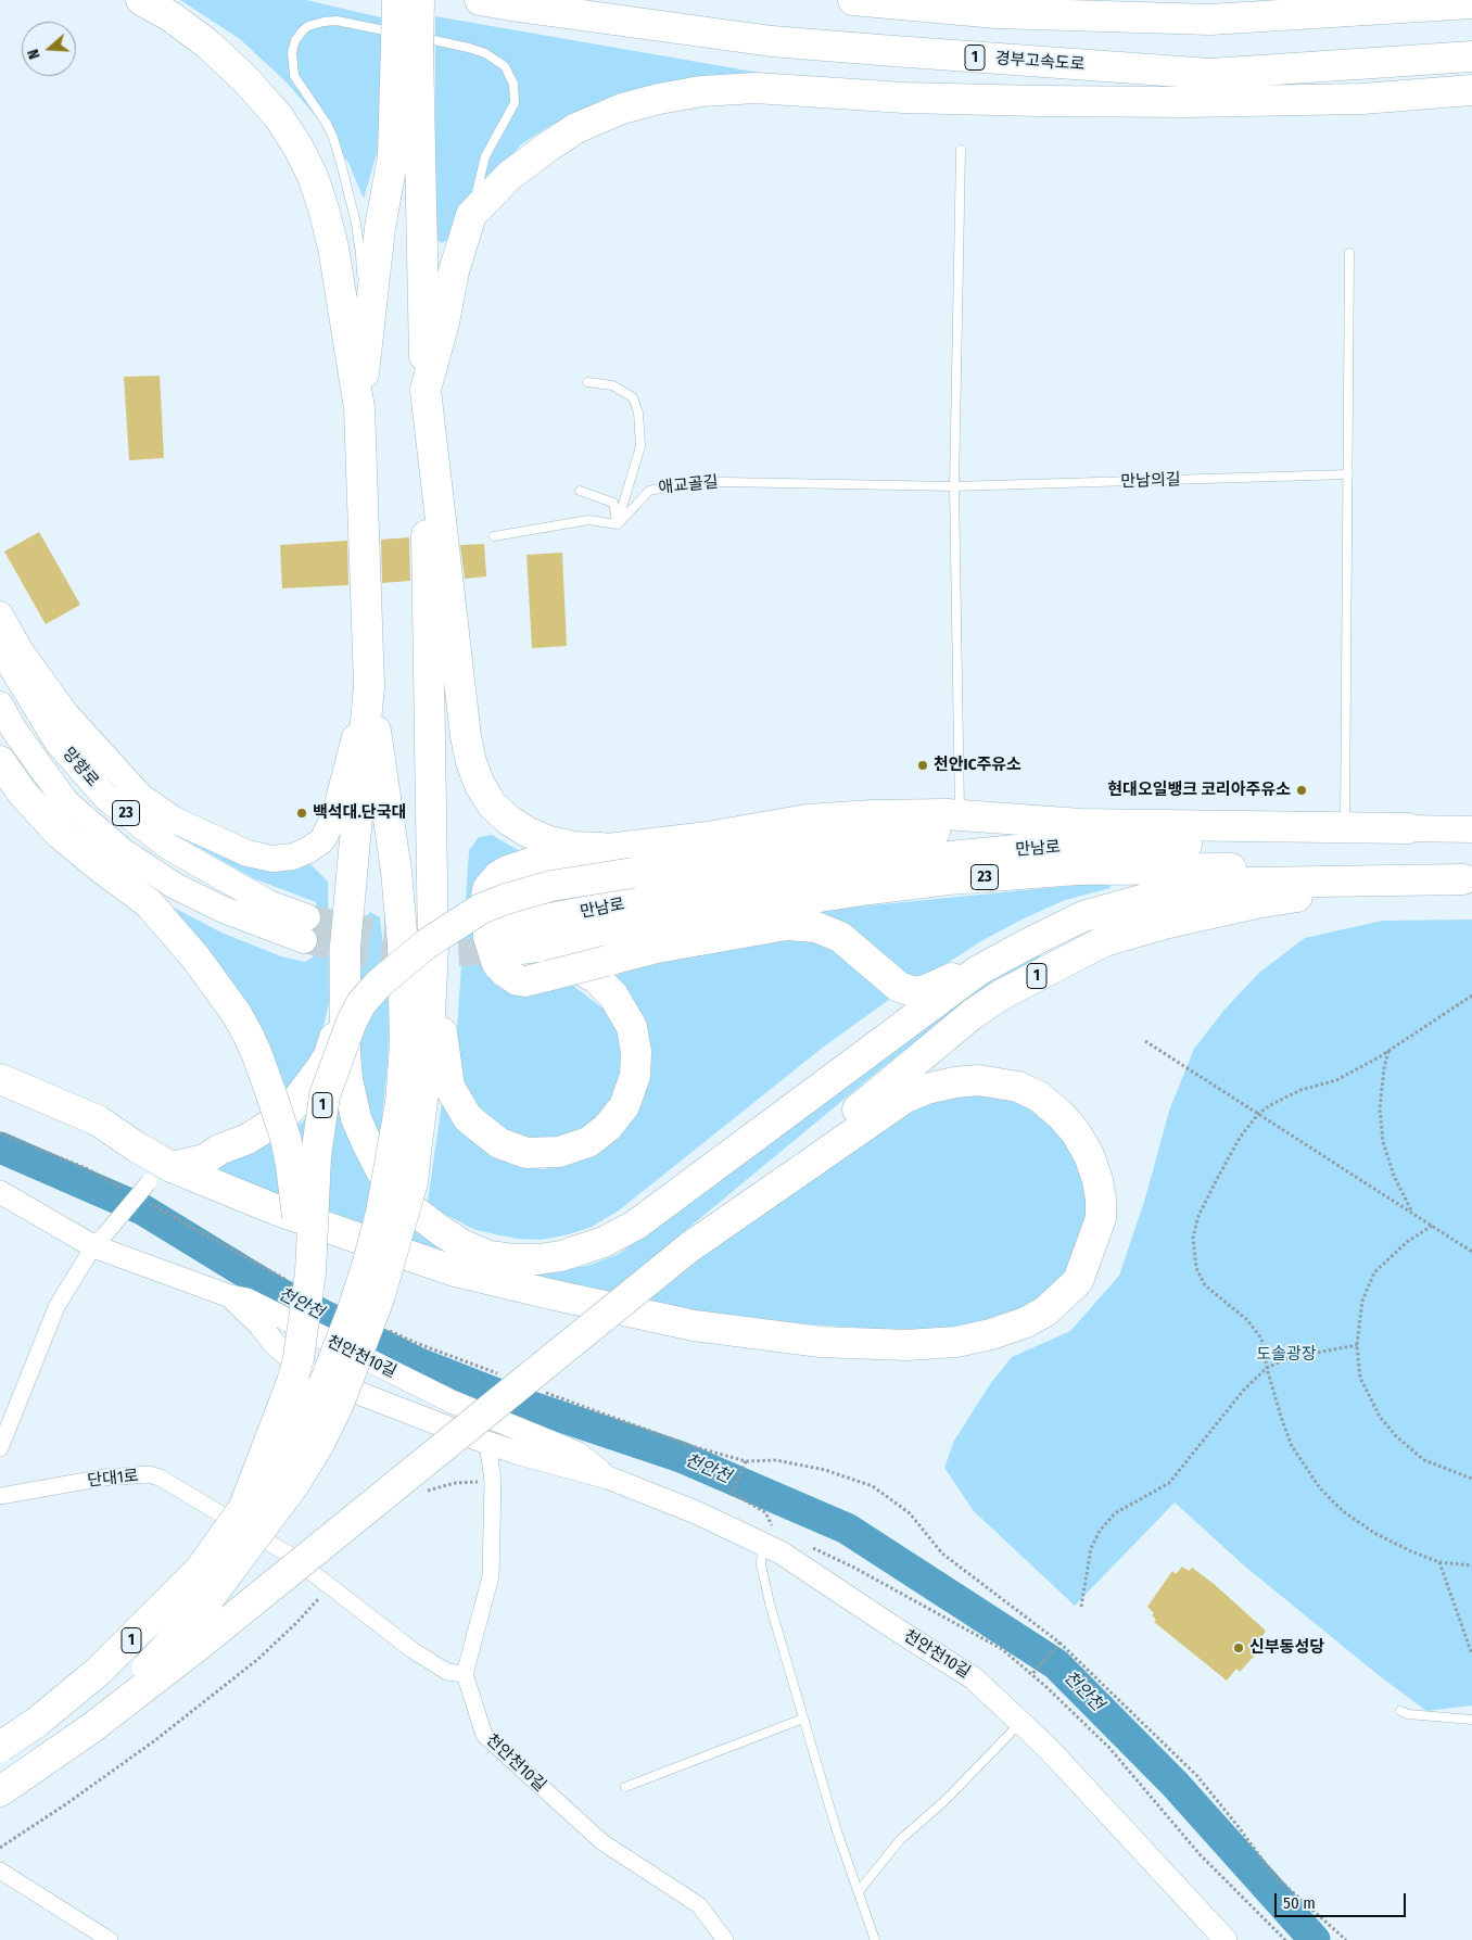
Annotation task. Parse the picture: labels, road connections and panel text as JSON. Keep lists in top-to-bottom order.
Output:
{
  "streets": {
    "highway": [
      "1",
      "경부고속도로",
      "23",
      "만남로"
    ],
    "main road": ["망향로"],
    "street": ["천안천10길", "단대1로"],
    "lane": ["만남의길", "애교골길"]
  },
  "crossings": [
    ["1", "만남로"],
    ["1", "단대1로"],
    ["만남의길", "애교골길"],
    ["천안천10길", "단대1로"]
  ],
  "water": ["천안천"],
  "parks": ["도솔광장"],
  "places": [
    "천안IC주유소",
    "현대오일뱅크 코리아주유소",
    "백석대.단국대",
    "신부동성당"
  ],
  "scale_bar": "50 m",
  "north": "left"
}
